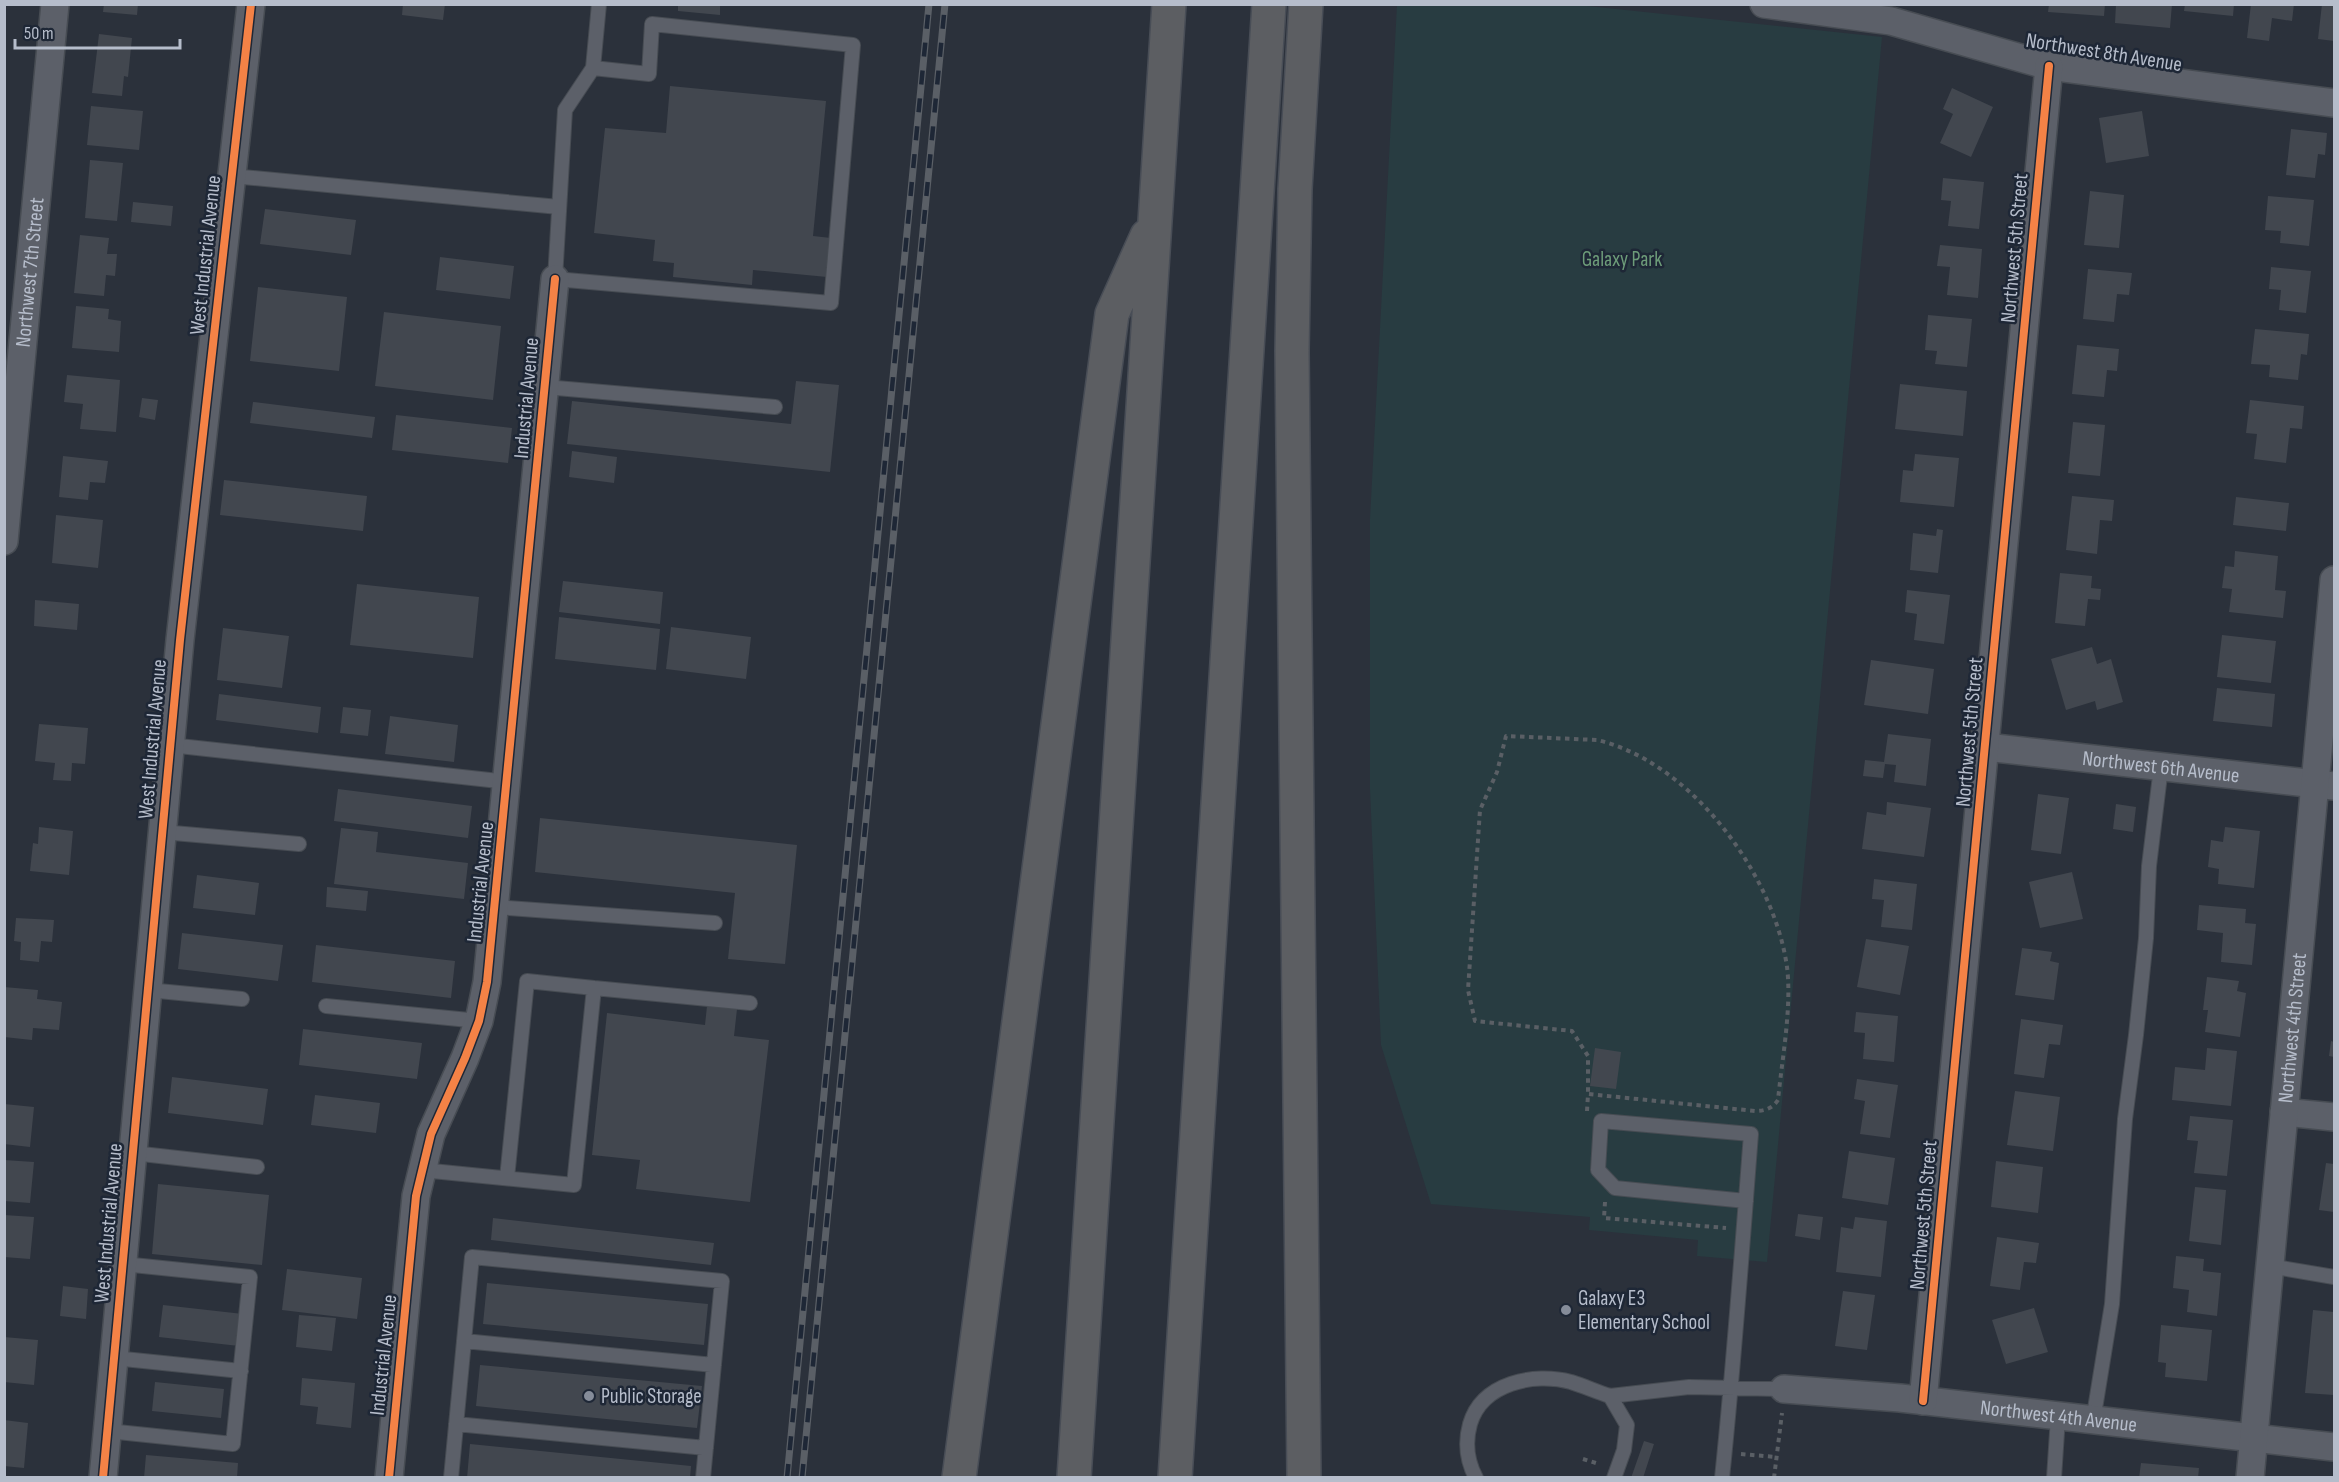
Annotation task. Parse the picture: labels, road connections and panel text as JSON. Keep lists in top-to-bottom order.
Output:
{
  "streets": {
    "street": [
      "Northwest 8th Avenue",
      "Northwest 5th Street",
      "West Industrial Avenue",
      "Northwest 7th Street",
      "Industrial Avenue",
      "Northwest 6th Avenue",
      "Northwest 4th Street",
      "Northwest 4th Avenue"
    ]
  },
  "crossings": [
    ["Northwest 8th Avenue", "Northwest 5th Street"],
    ["Northwest 5th Street", "Northwest 6th Avenue"],
    ["Northwest 5th Street", "Northwest 4th Avenue"],
    ["Northwest 6th Avenue", "Northwest 4th Street"],
    ["Northwest 4th Street", "Northwest 4th Avenue"]
  ],
  "parks": ["Galaxy Park"],
  "places": ["Galaxy E3 Elementary School", "Public Storage"],
  "scale_bar": "50 m"
}
